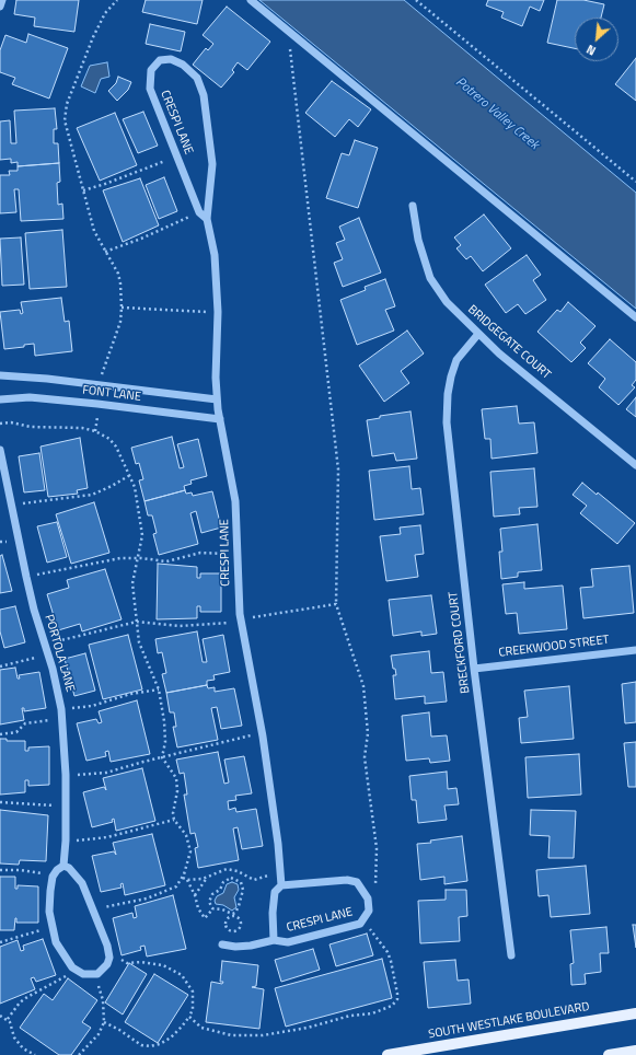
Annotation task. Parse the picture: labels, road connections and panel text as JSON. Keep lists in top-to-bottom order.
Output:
{
  "streets": {
    "main road": ["SOUTH WESTLAKE BOULEVARD"],
    "street": [
      "CRESPI LANE",
      "BRIDGEGATE COURT",
      "FONT LANE",
      "BRECKFORD COURT",
      "CREEKWOOD STREET",
      "PORTOLA LANE"
    ]
  },
  "crossings": [
    ["CRESPI LANE", "FONT LANE"],
    ["BRIDGEGATE COURT", "BRECKFORD COURT"],
    ["BRECKFORD COURT", "CREEKWOOD STREET"]
  ],
  "water": ["Potrero Valley Creek"],
  "north": "bottom left"
}
